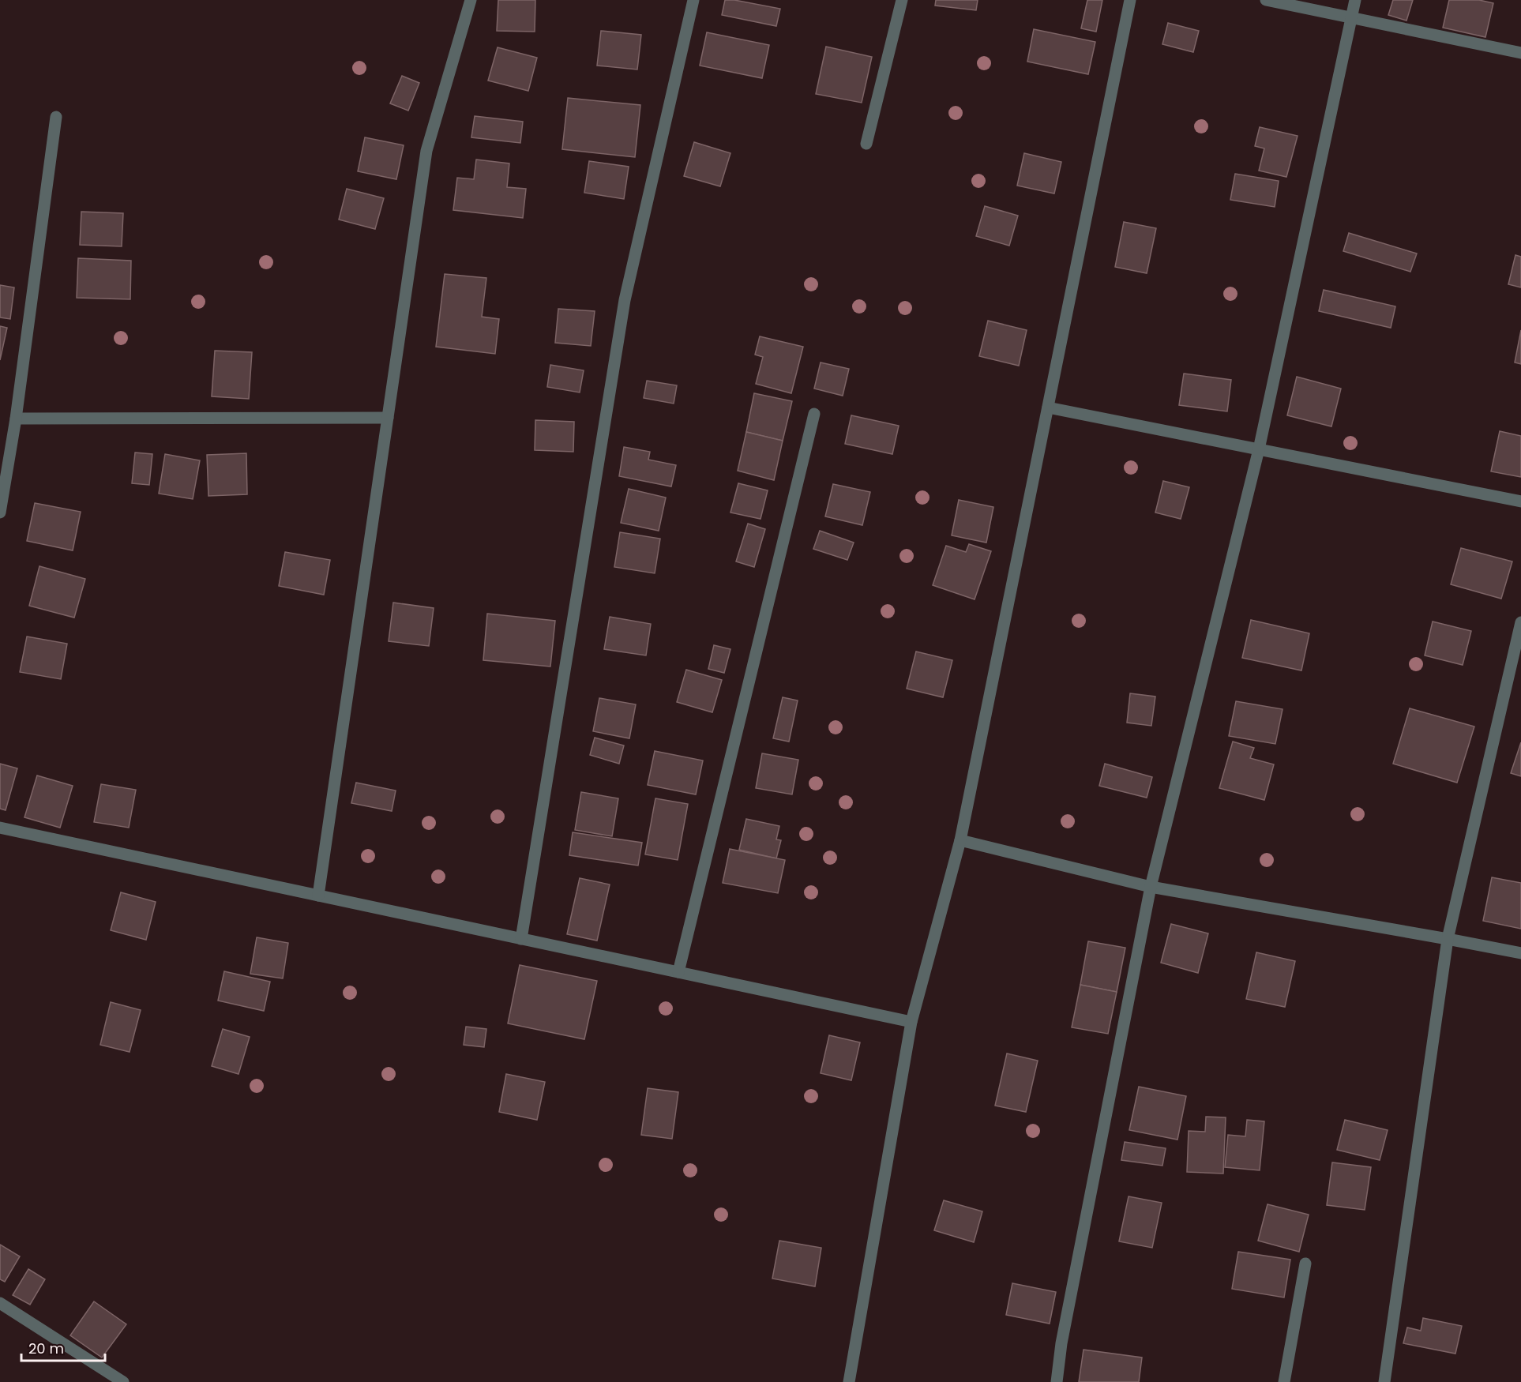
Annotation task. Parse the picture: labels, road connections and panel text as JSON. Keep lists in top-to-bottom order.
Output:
{
  "scale_bar": "20 m"
}
